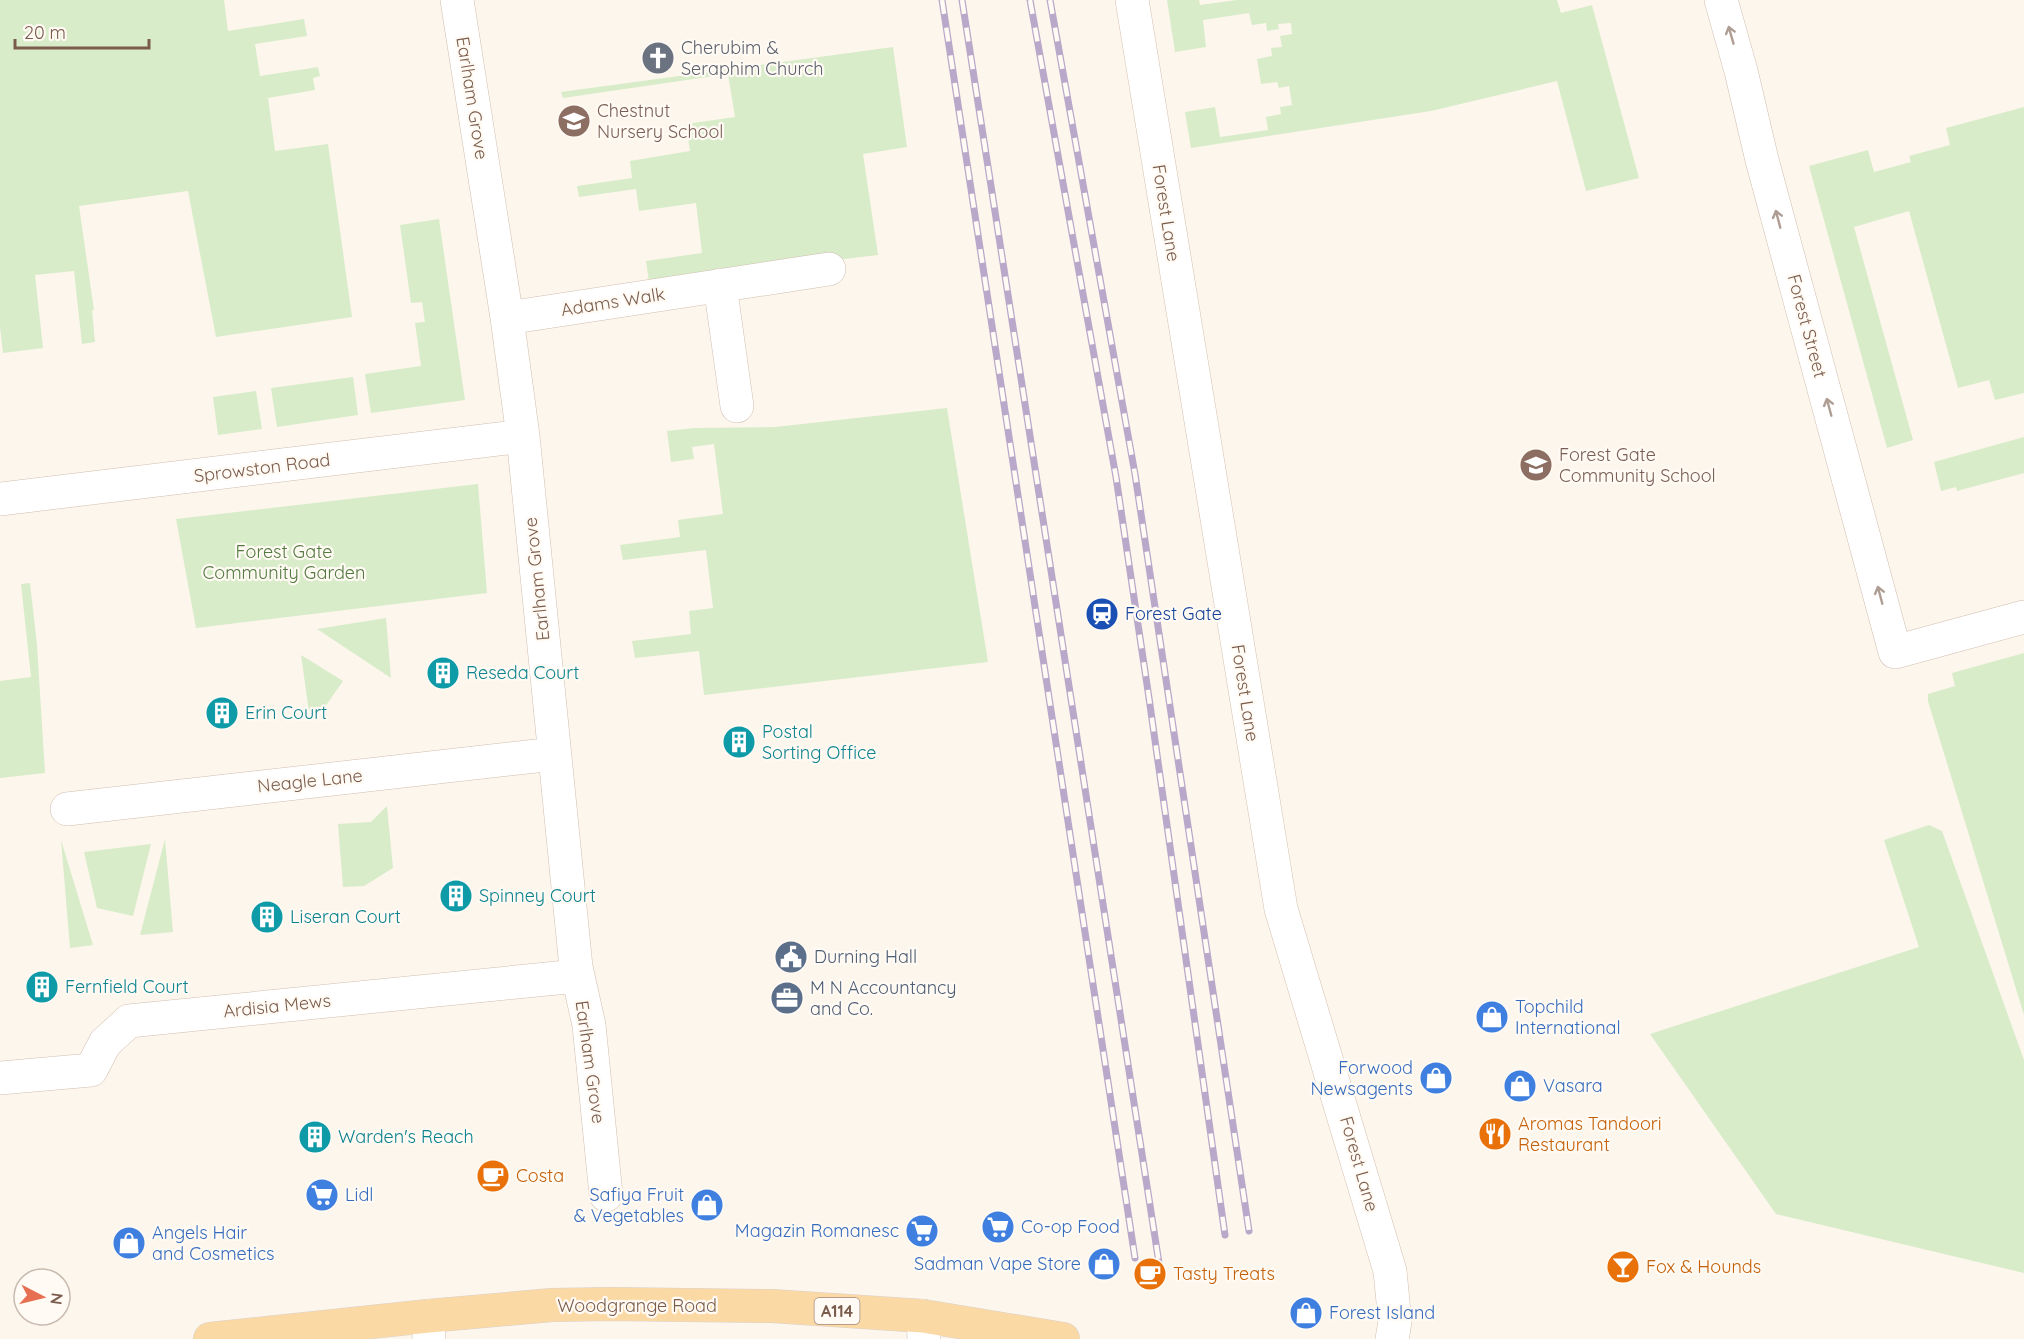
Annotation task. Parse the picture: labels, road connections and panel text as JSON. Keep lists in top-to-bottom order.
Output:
{
  "streets": {
    "main road": ["Woodgrange Road", "A114"],
    "street": [
      "Earlham Grove",
      "Forest Lane",
      "Adams Walk",
      "Forest Street",
      "Sprowston Road",
      "Neagle Lane",
      "Ardisia Mews"
    ]
  },
  "crossings": [
    ["Earlham Grove", "Adams Walk"],
    ["Earlham Grove", "Sprowston Road"],
    ["Earlham Grove", "Neagle Lane"],
    ["Earlham Grove", "Ardisia Mews"]
  ],
  "one_way": ["Forest Street"],
  "parks": ["Forest Gate Community Garden"],
  "places": {
    "church": ["Cherubim & Seraphim Church"],
    "school or university": ["Chestnut Nursery School", "Forest Gate Community School"],
    "station": ["Forest Gate"],
    "building": [
      "Reseda Court",
      "Erin Court",
      "Postal Sorting Office",
      "Spinney Court",
      "Liseran Court",
      "Fernfield Court",
      "Warden's Reach"
    ],
    "public building": ["Durning Hall"],
    "office": ["M N Accountancy and Co."],
    "shop": [
      "Topchild International",
      "Forwood Newsagents",
      "Vasara",
      "Safiya Fruit & Vegetables",
      "Angels Hair and Cosmetics",
      "Sadman Vape Store",
      "Forest Island"
    ],
    "restaurant": ["Aromas Tandoori Restaurant"],
    "cafe": ["Costa", "Tasty Treats"],
    "supermarket": ["Lidl", "Co-op Food", "Magazin Romanesc"],
    "bar": ["Fox & Hounds"]
  },
  "scale_bar": "20 m",
  "north": "right"
}
